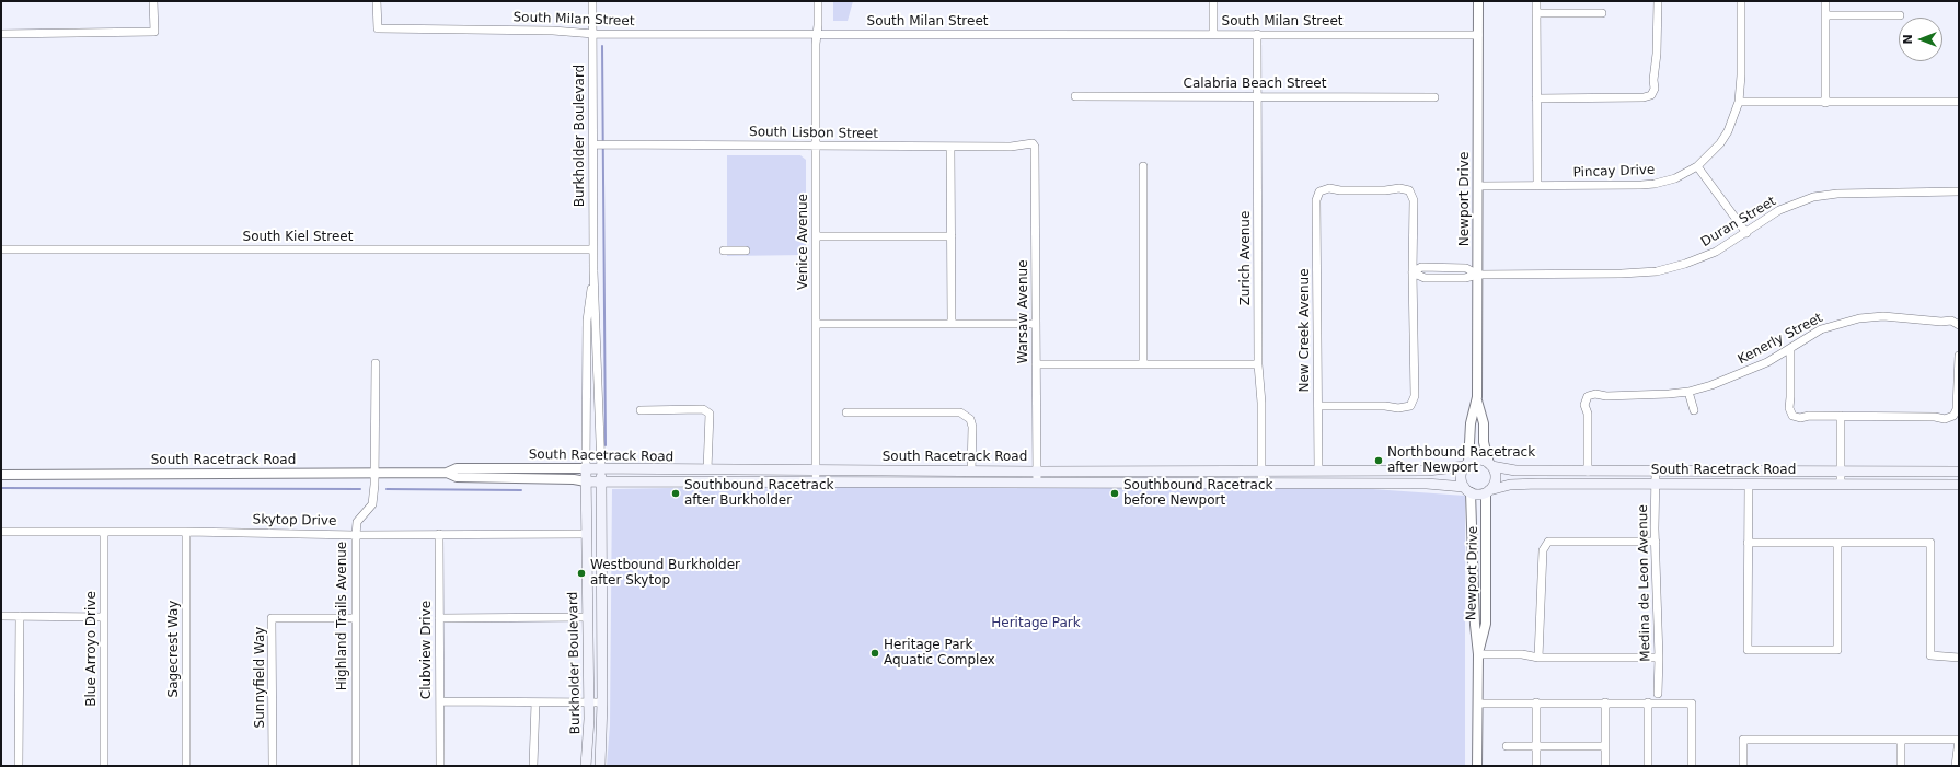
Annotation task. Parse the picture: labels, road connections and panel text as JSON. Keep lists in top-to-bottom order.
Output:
{
  "streets": {
    "main road": ["Burkholder Boulevard", "South Racetrack Road"],
    "street": [
      "South Milan Street",
      "Calabria Beach Street",
      "South Lisbon Street",
      "Pincay Drive",
      "Newport Drive",
      "Duran Street",
      "South Kiel Street",
      "Venice Avenue",
      "Zurich Avenue",
      "Warsaw Avenue",
      "New Creek Avenue",
      "Kenerly Street",
      "Skytop Drive",
      "Medina de Leon Avenue",
      "Highland Trails Avenue",
      "Blue Arroyo Drive",
      "Sagecrest Way",
      "Clubview Drive",
      "Sunnyfield Way"
    ]
  },
  "crossings": [
    ["South Milan Street", "Burkholder Boulevard"],
    ["South Milan Street", "Newport Drive"],
    ["South Milan Street", "Venice Avenue"],
    ["South Milan Street", "Zurich Avenue"],
    ["Calabria Beach Street", "Zurich Avenue"],
    ["South Lisbon Street", "Burkholder Boulevard"],
    ["South Lisbon Street", "Venice Avenue"],
    ["South Lisbon Street", "Warsaw Avenue"],
    ["Burkholder Boulevard", "South Kiel Street"],
    ["Burkholder Boulevard", "South Racetrack Road"],
    ["Burkholder Boulevard", "Skytop Drive"],
    ["Pincay Drive", "Newport Drive"],
    ["Newport Drive", "Duran Street"],
    ["Newport Drive", "South Racetrack Road"],
    ["Duran Street", "New Creek Avenue"],
    ["Venice Avenue", "South Racetrack Road"],
    ["Zurich Avenue", "South Racetrack Road"],
    ["Warsaw Avenue", "South Racetrack Road"],
    ["New Creek Avenue", "South Racetrack Road"],
    ["Kenerly Street", "South Racetrack Road"],
    ["South Racetrack Road", "Medina de Leon Avenue"],
    ["South Racetrack Road", "Highland Trails Avenue"],
    ["Skytop Drive", "Highland Trails Avenue"],
    ["Skytop Drive", "Blue Arroyo Drive"],
    ["Skytop Drive", "Sagecrest Way"],
    ["Skytop Drive", "Clubview Drive"],
    ["Highland Trails Avenue", "Sunnyfield Way"]
  ],
  "parks": ["Heritage Park"],
  "places": [
    "Northbound Racetrack after Newport",
    "Southbound Racetrack after Burkholder",
    "Southbound Racetrack before Newport",
    "Westbound Burkholder after Skytop",
    "Heritage Park Aquatic Complex"
  ],
  "north": "left"
}
